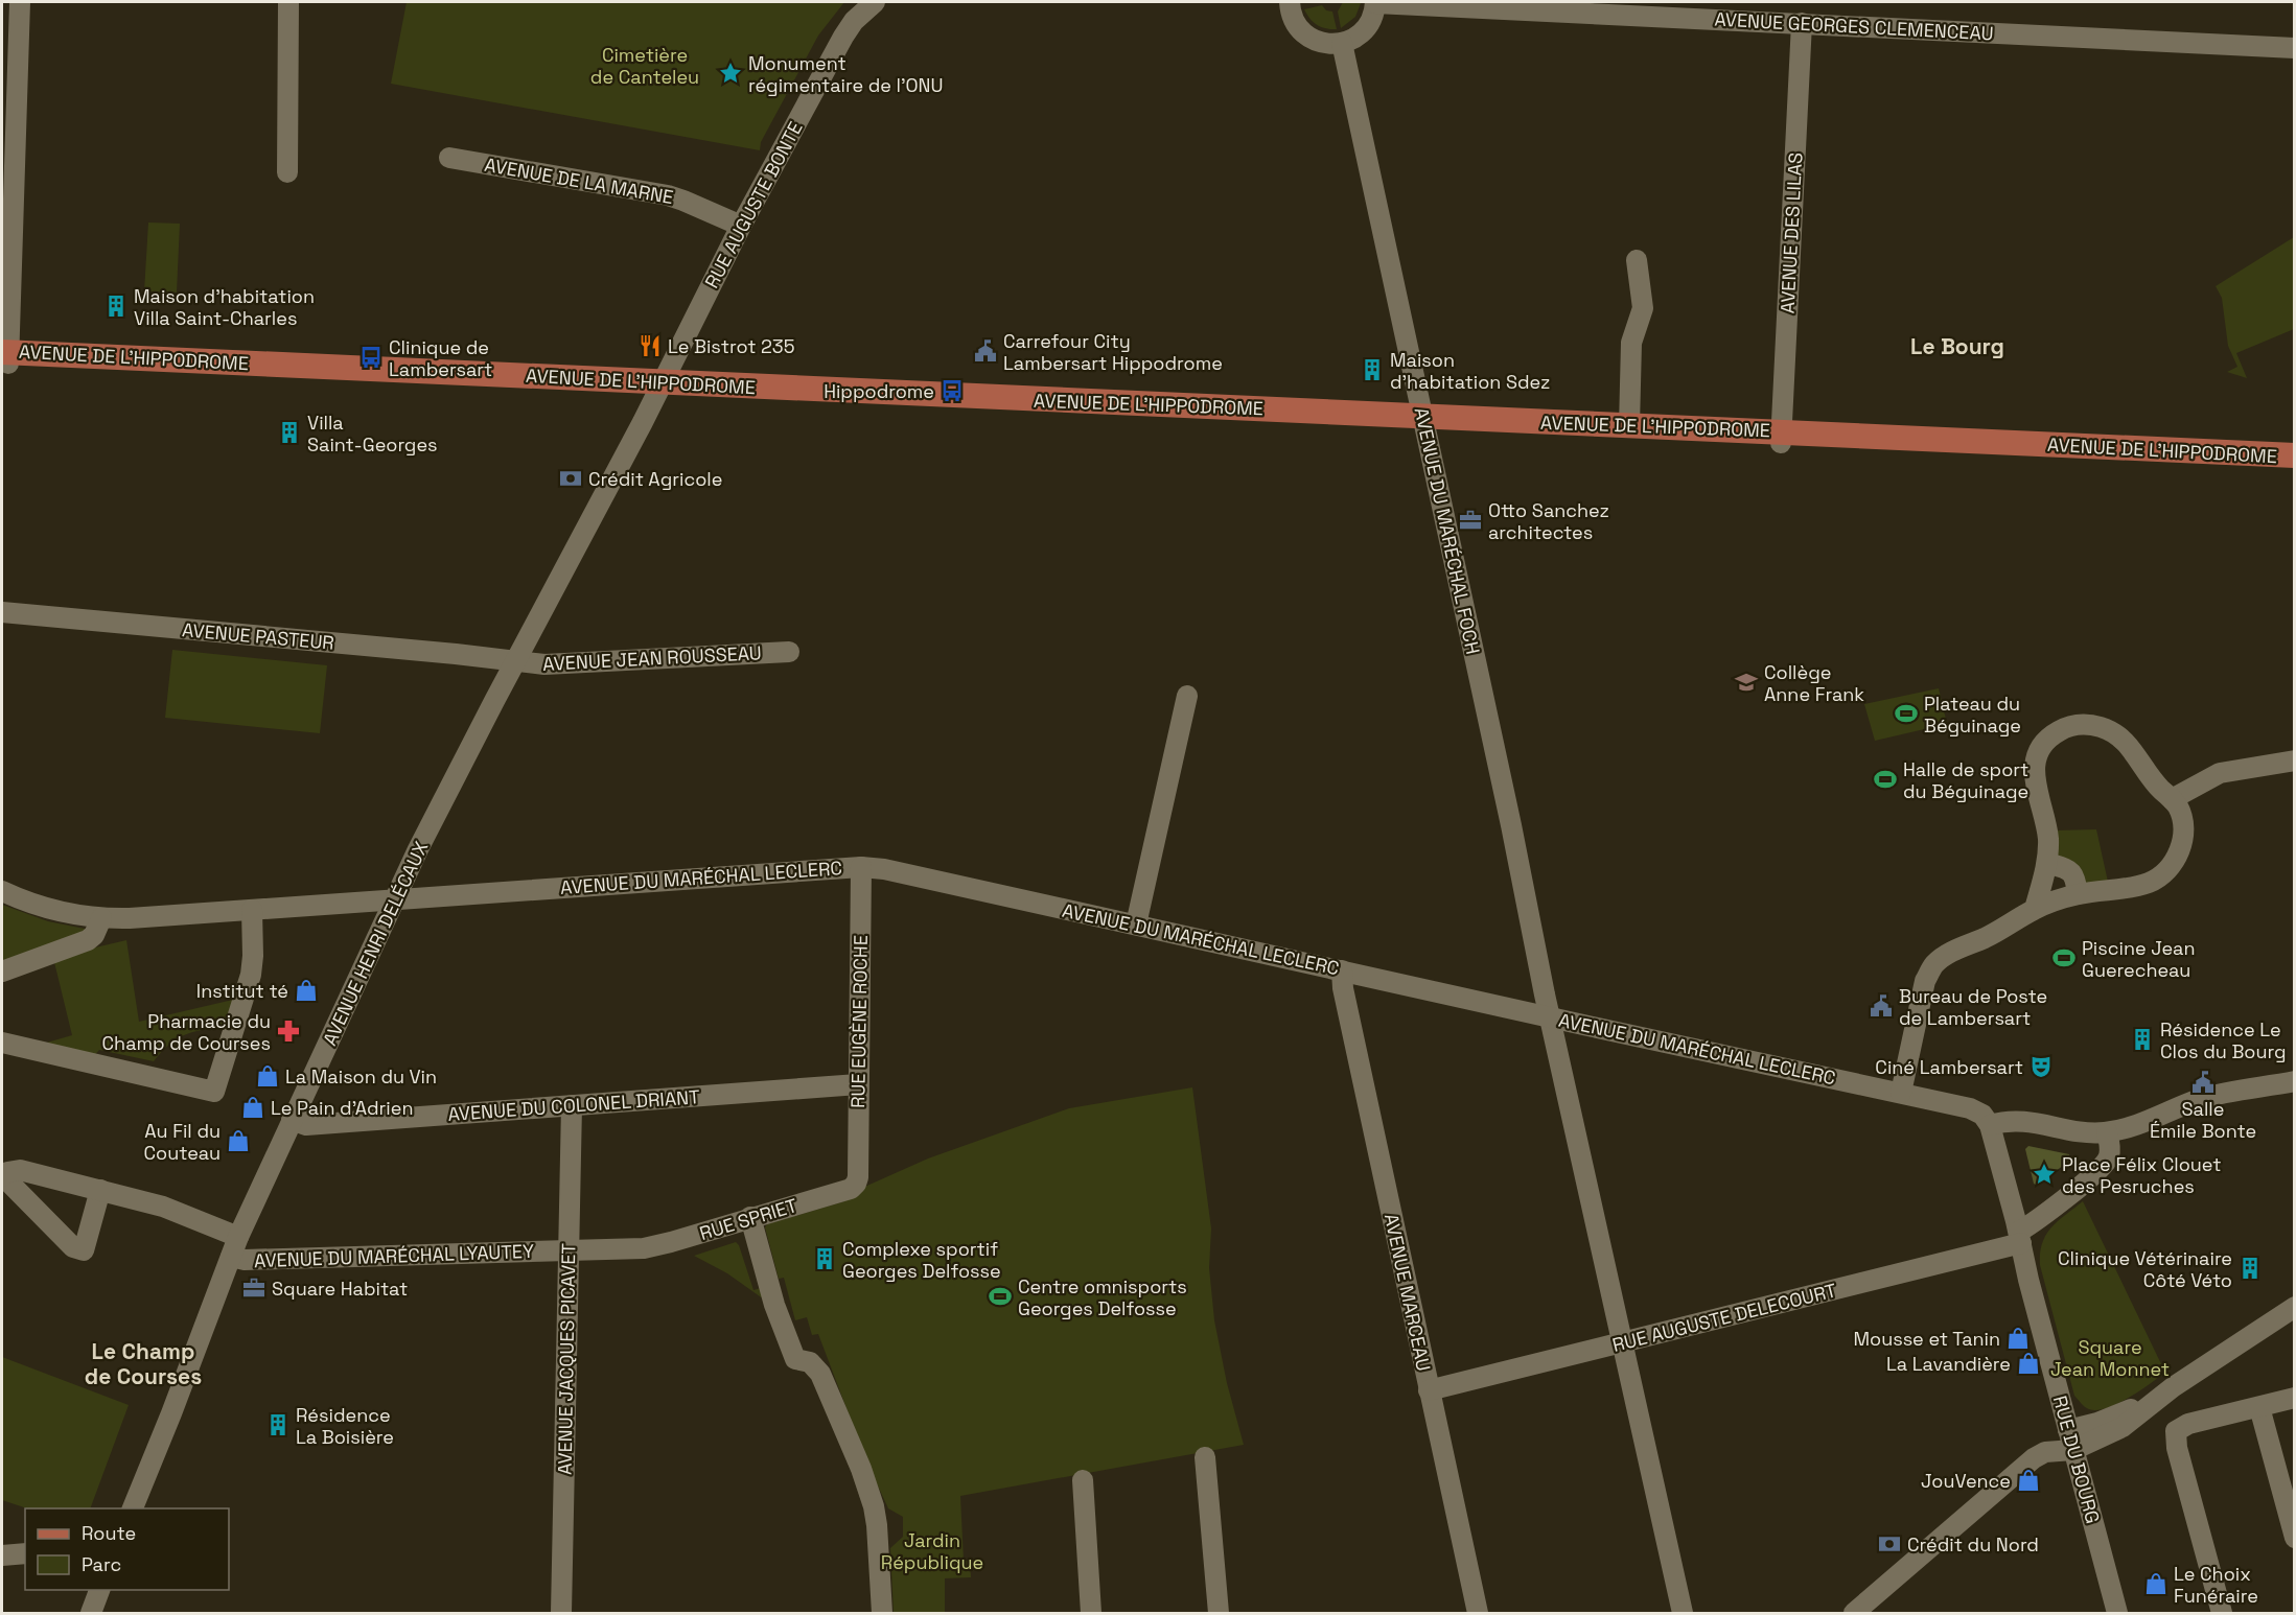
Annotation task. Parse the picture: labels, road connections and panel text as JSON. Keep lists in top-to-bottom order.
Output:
{
  "streets": {
    "main road": ["AVENUE DE L'HIPPODROME"],
    "street": [
      "AVENUE GEORGES CLEMENCEAU",
      "AVENUE DE LA MARNE",
      "RUE AUGUSTE BONTE",
      "AVENUE DES LILAS",
      "AVENUE DU MARÉCHAL FOCH",
      "AVENUE PASTEUR",
      "AVENUE JEAN ROUSSEAU",
      "AVENUE DU MARÉCHAL LECLERC",
      "AVENUE HENRI DELÉCAUX",
      "RUE EUGÈNE ROCHE",
      "AVENUE DU COLONEL DRIANT",
      "RUE SPRIET",
      "AVENUE DU MARÉCHAL LYAUTEY",
      "AVENUE MARCEAU",
      "RUE AUGUSTE DELECOURT",
      "AVENUE JACQUES PICAVET",
      "RUE DU BOURG"
    ]
  },
  "crossings": [
    ["AVENUE GEORGES CLEMENCEAU", "AVENUE DES LILAS"],
    ["AVENUE DE LA MARNE", "RUE AUGUSTE BONTE"],
    ["RUE AUGUSTE BONTE", "AVENUE DE L'HIPPODROME"],
    ["RUE AUGUSTE BONTE", "AVENUE HENRI DELÉCAUX"],
    ["AVENUE DES LILAS", "AVENUE DE L'HIPPODROME"],
    ["AVENUE DE L'HIPPODROME", "AVENUE DU MARÉCHAL FOCH"],
    ["AVENUE DE L'HIPPODROME", "AVENUE HENRI DELÉCAUX"],
    ["AVENUE DU MARÉCHAL FOCH", "AVENUE DU MARÉCHAL LECLERC"],
    ["AVENUE DU MARÉCHAL FOCH", "RUE AUGUSTE DELECOURT"],
    ["AVENUE PASTEUR", "AVENUE JEAN ROUSSEAU"],
    ["AVENUE PASTEUR", "AVENUE HENRI DELÉCAUX"],
    ["AVENUE JEAN ROUSSEAU", "AVENUE HENRI DELÉCAUX"],
    ["AVENUE DU MARÉCHAL LECLERC", "AVENUE HENRI DELÉCAUX"],
    ["AVENUE DU MARÉCHAL LECLERC", "RUE EUGÈNE ROCHE"],
    ["AVENUE DU MARÉCHAL LECLERC", "AVENUE MARCEAU"],
    ["AVENUE HENRI DELÉCAUX", "AVENUE DU COLONEL DRIANT"],
    ["AVENUE HENRI DELÉCAUX", "AVENUE DU MARÉCHAL LYAUTEY"],
    ["RUE EUGÈNE ROCHE", "AVENUE DU COLONEL DRIANT"],
    ["RUE EUGÈNE ROCHE", "RUE SPRIET"],
    ["AVENUE DU COLONEL DRIANT", "AVENUE JACQUES PICAVET"],
    ["RUE SPRIET", "AVENUE DU MARÉCHAL LYAUTEY"],
    ["AVENUE DU MARÉCHAL LYAUTEY", "AVENUE JACQUES PICAVET"],
    ["AVENUE MARCEAU", "RUE AUGUSTE DELECOURT"],
    ["RUE AUGUSTE DELECOURT", "RUE DU BOURG"]
  ],
  "districts": ["Le Bourg", "Le Champ de Courses"],
  "parks": ["Cimetière de Canteleu", "Square Jean Monnet", "Jardin République"],
  "places": {
    "place": ["Monument régimentaire de l'ONU", "Place Félix Clouet des Pesruches"],
    "building": [
      "Maison d'habitation Villa Saint-Charles",
      "Maison d'habitation Sdez",
      "Villa Saint-Georges",
      "Résidence Le Clos du Bourg",
      "Complexe sportif Georges Delfosse",
      "Clinique Vétérinaire Côté Véto",
      "Résidence La Boisière"
    ],
    "restaurant": ["Le Bistrot 235"],
    "public building": ["Carrefour City Lambersart Hippodrome", "Bureau de Poste de Lambersart", "Salle Émile Bonte"],
    "bus stop": ["Clinique de Lambersart", "Hippodrome"],
    "bank": ["Crédit Agricole", "Crédit du Nord"],
    "office": ["Otto Sanchez architectes", "Square Habitat"],
    "school or university": ["Collège Anne Frank"],
    "sports": [
      "Plateau du Béguinage",
      "Halle de sport du Béguinage",
      "Piscine Jean Guerecheau",
      "Centre omnisports Georges Delfosse"
    ],
    "shop": [
      "Institut té",
      "La Maison du Vin",
      "Le Pain d'Adrien",
      "Au Fil du Couteau",
      "Mousse et Tanin",
      "La Lavandière",
      "JouVence",
      "Le Choix Funéraire"
    ],
    "pharmacy": ["Pharmacie du Champ de Courses"],
    "theatre": ["Ciné Lambersart"]
  },
  "legend": ["Route", "Parc"]
}
